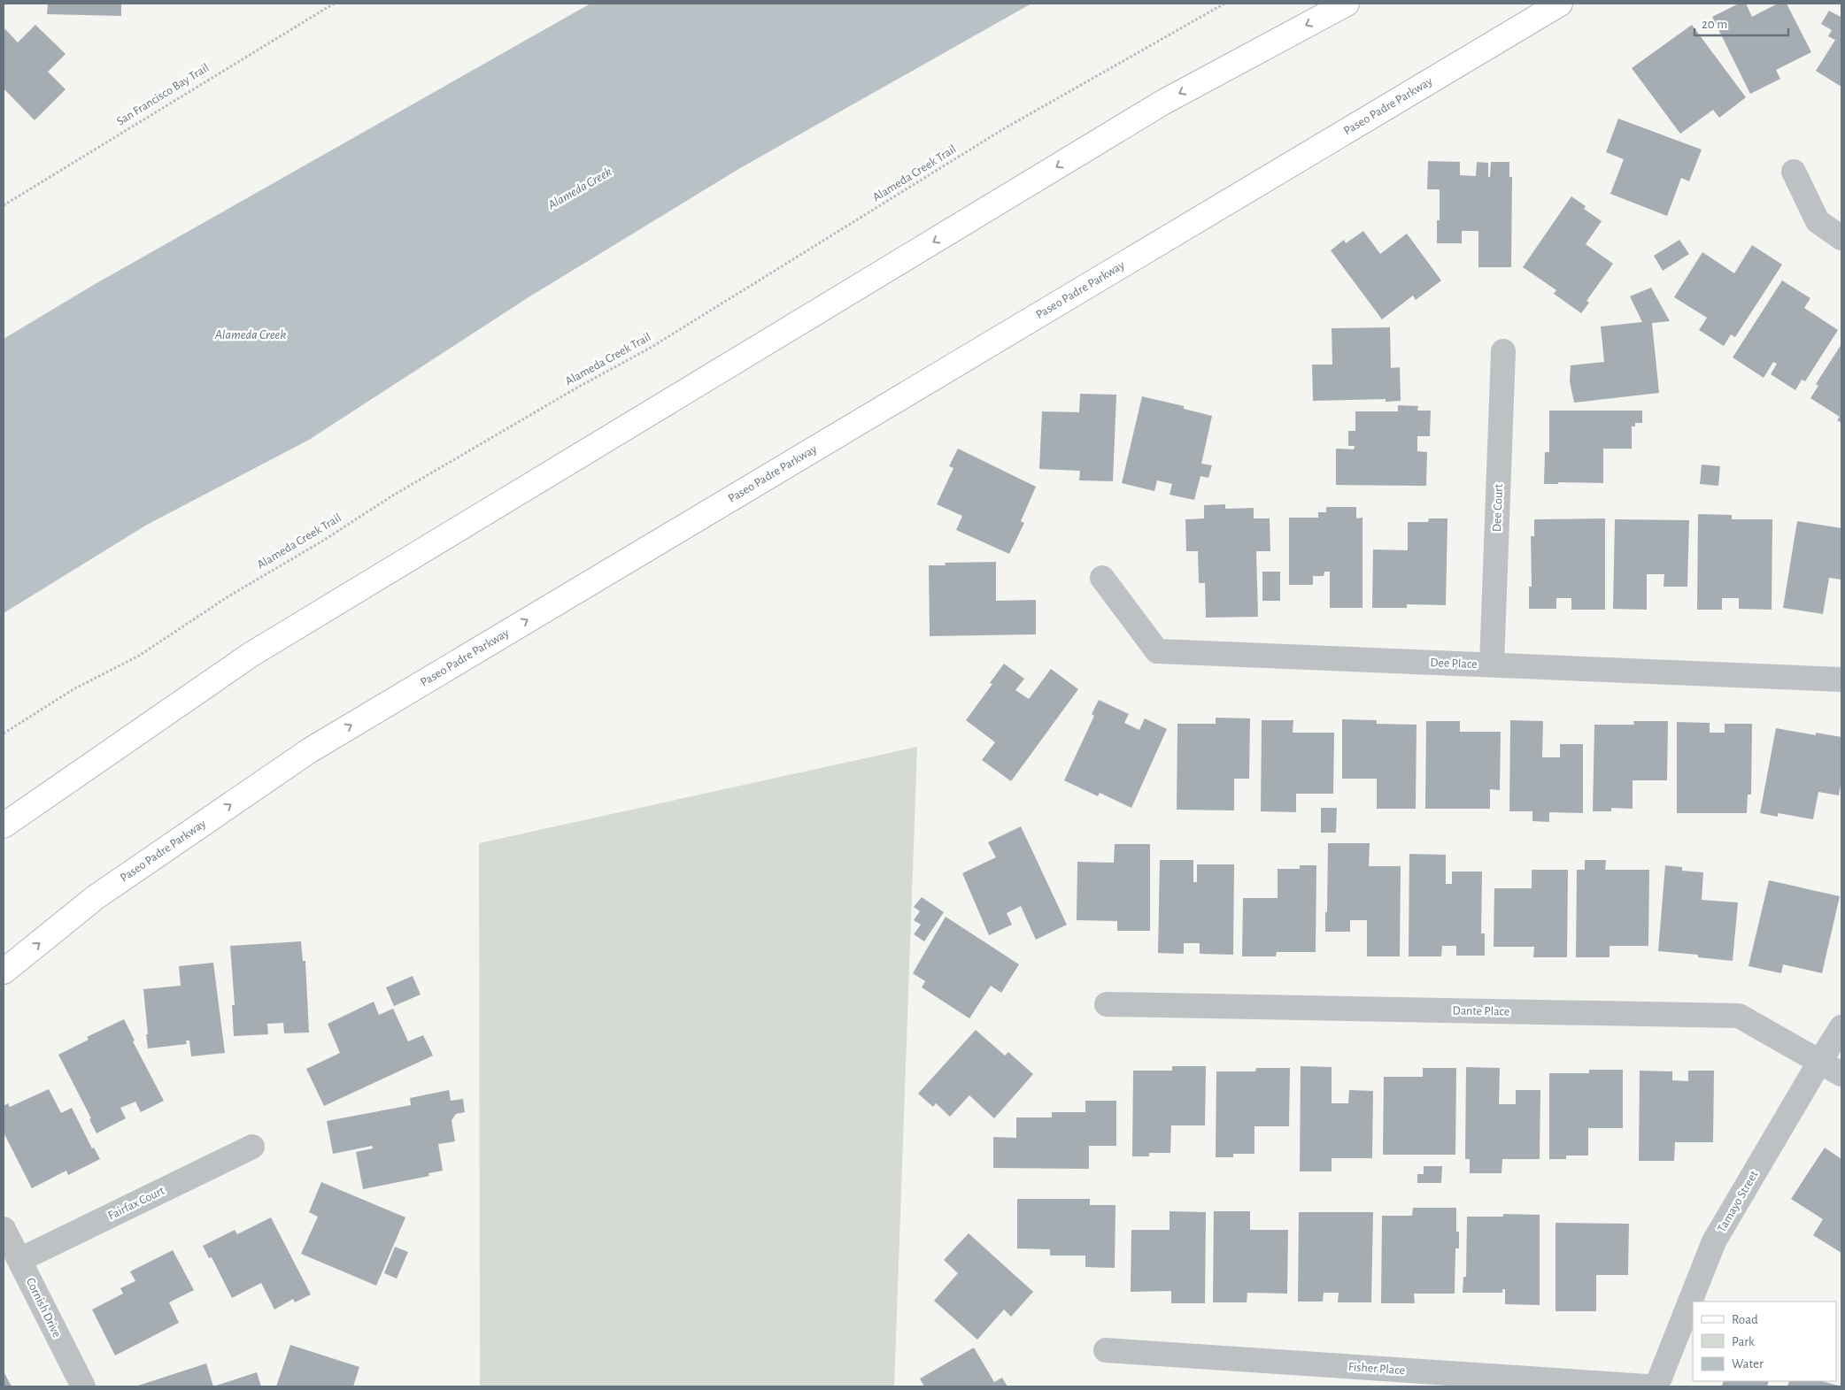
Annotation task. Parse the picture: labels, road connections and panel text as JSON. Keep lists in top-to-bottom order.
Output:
{
  "streets": {
    "main road": ["Paseo Padre Parkway"],
    "street": [
      "Dee Court",
      "Dee Place",
      "Dante Place",
      "Tamayo Street",
      "Fairfax Court",
      "Cornish Drive",
      "Fisher Place"
    ],
    "path": ["San Francisco Bay Trail", "Alameda Creek Trail"]
  },
  "crossings": [
    ["Dee Court", "Dee Place"],
    ["Dante Place", "Tamayo Street"],
    ["Fairfax Court", "Cornish Drive"]
  ],
  "water": ["Alameda Creek"],
  "legend": ["Road", "Park", "Water"],
  "scale_bar": "20 m"
}
